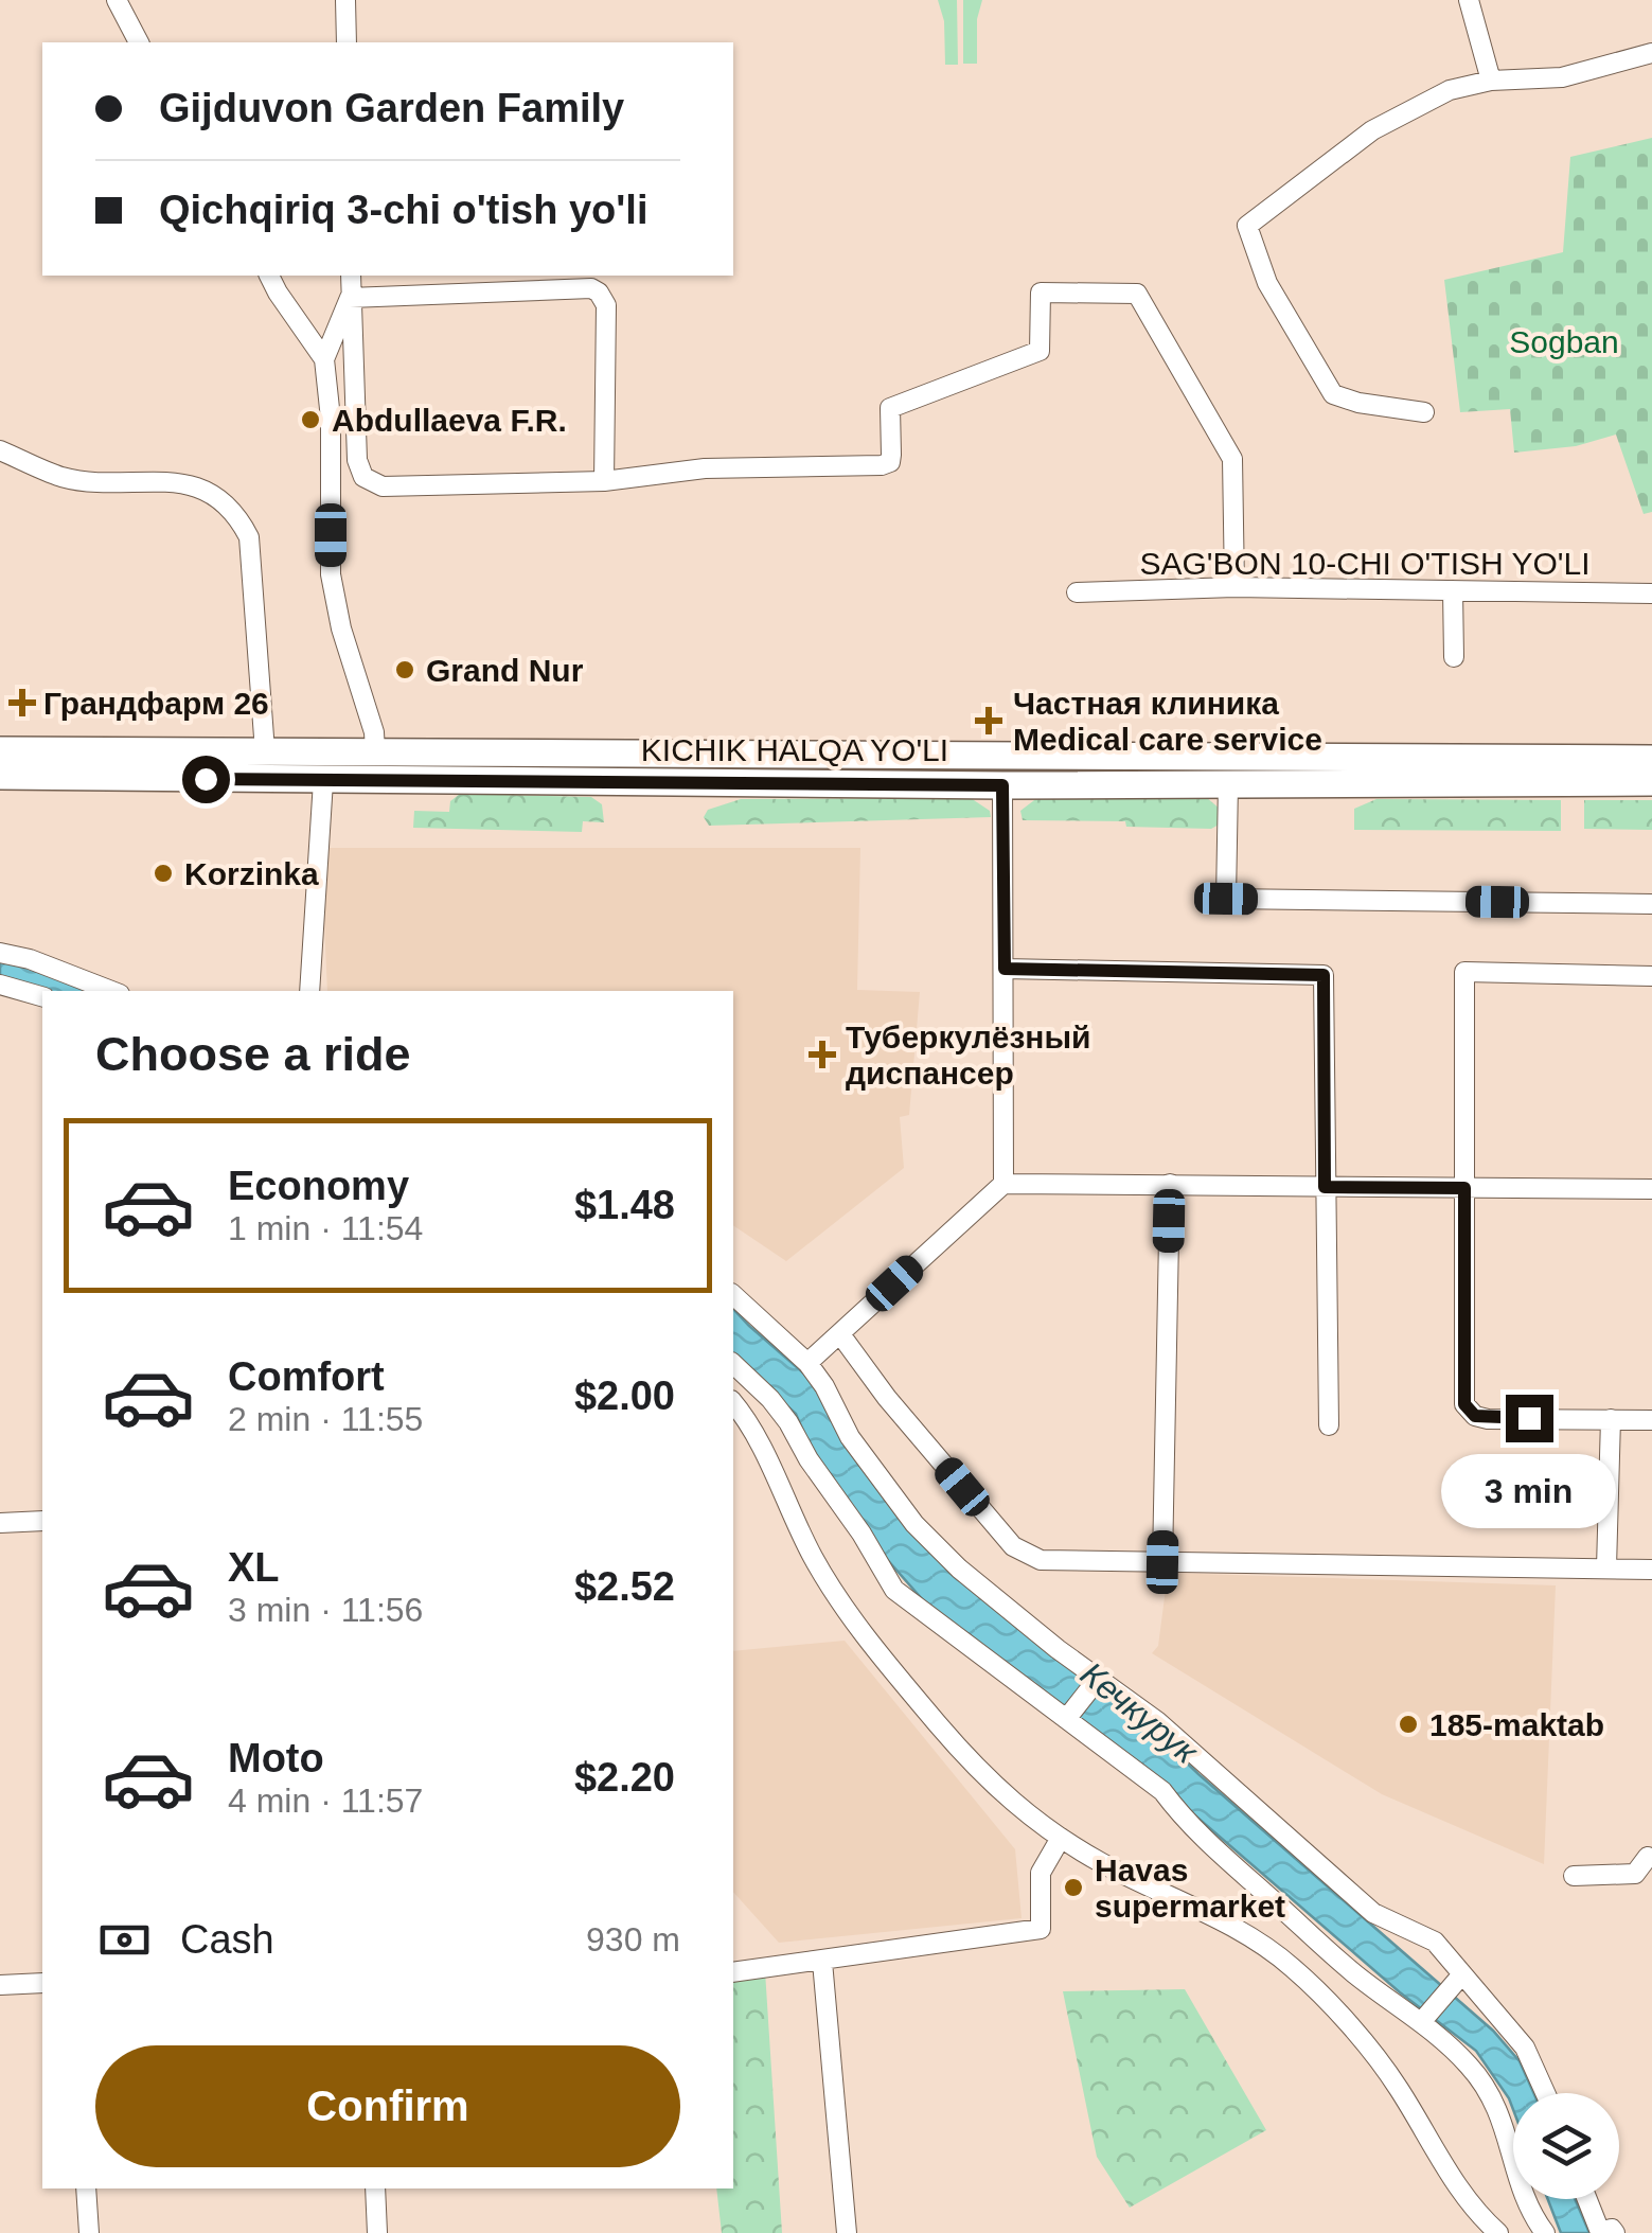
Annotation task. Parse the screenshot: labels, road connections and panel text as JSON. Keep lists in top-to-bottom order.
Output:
{
  "streets": {
    "highway": ["KICHIK HALQA YO'LI"],
    "street": ["SAG'BON 10-CHI O'TISH YO'LI"]
  },
  "water": ["Кечкурук"],
  "parks": ["Sogban"],
  "places": {
    "other": [
      "Abdullaeva F.R.",
      "Grand Nur",
      "Korzinka",
      "185-maktab",
      "Havas supermarket"
    ],
    "health": ["Грандфарм 26", "Частная клиника Medical care service", "Туберкулёзный диспансер"]
  },
  "page": {
    "banner": ["Gijduvon Garden Family", "Qichqiriq 3-chi o'tish yo'li"],
    "heading": "Choose a ride",
    "list": [
      {
        "name": "Economy",
        "note": "1 min · 11:54",
        "value": "$1.48"
      },
      {
        "name": "Comfort",
        "note": "2 min · 11:55",
        "value": "$2.00"
      },
      {
        "name": "XL",
        "note": "3 min · 11:56",
        "value": "$2.52"
      },
      {
        "name": "Moto",
        "note": "4 min · 11:57",
        "value": "$2.20"
      }
    ],
    "bubble": "3 min",
    "pay": ["Cash", "930 m"],
    "buttons": "Confirm"
  }
}
